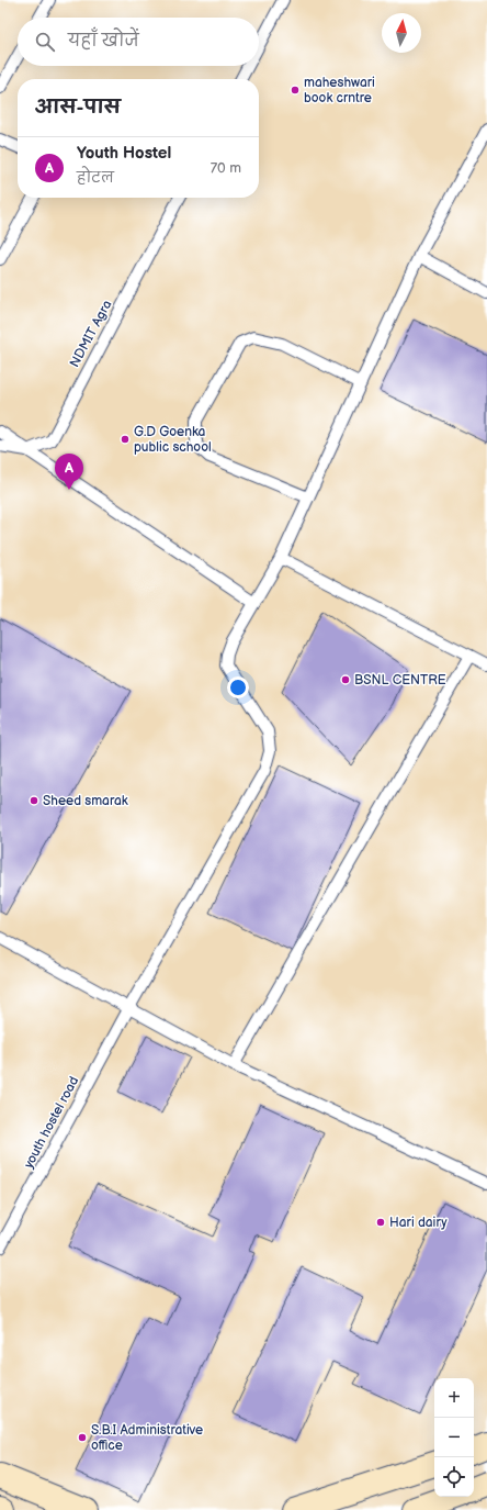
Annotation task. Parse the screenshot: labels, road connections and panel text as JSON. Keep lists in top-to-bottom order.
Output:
{
  "streets": {
    "lane": ["NDMIT Agra", "youth hostel road"]
  },
  "places": [
    "maheshwari book crntre",
    "G.D Goenka public school",
    "BSNL CENTRE",
    "Sheed smarak",
    "Hari dairy",
    "S.B.I Administrative office"
  ],
  "north": "top",
  "page": {
    "search": "यहाँ खोजें",
    "heading": "आस-पास",
    "list": [
      {
        "mark": "A",
        "name": "Youth Hostel",
        "note": "होटल",
        "value": "70 m"
      }
    ],
    "pins": "A",
    "map_buttons": ["+", "−"]
  }
}
